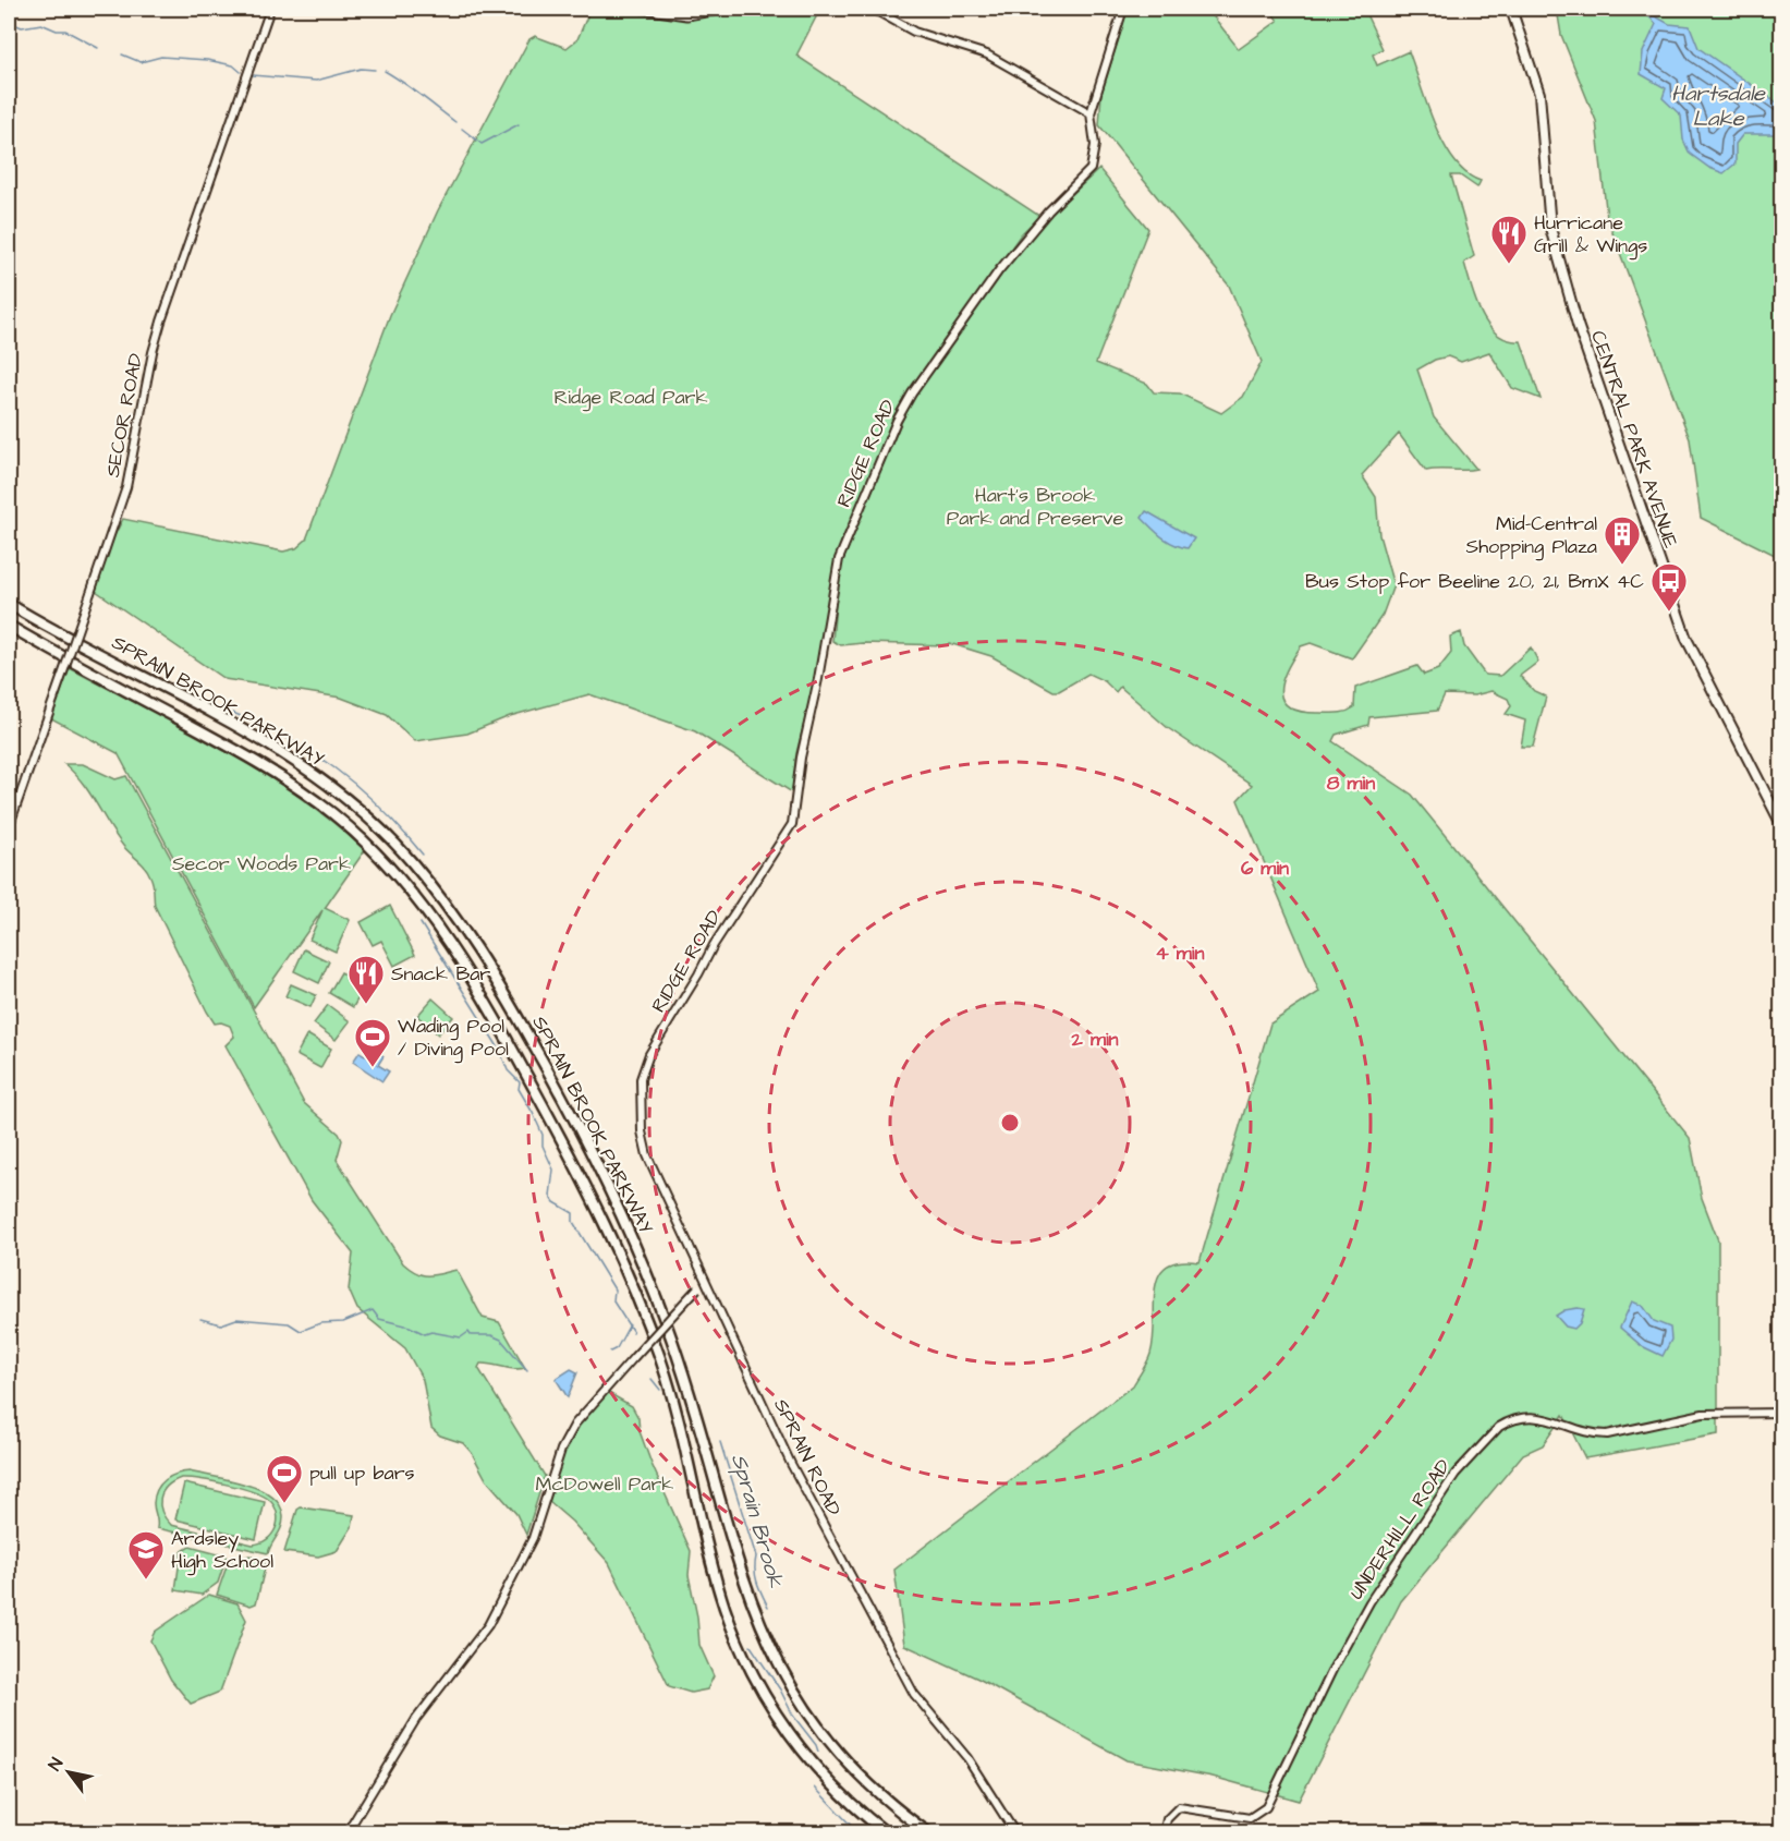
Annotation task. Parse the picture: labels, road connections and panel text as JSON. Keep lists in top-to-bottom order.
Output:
{
  "streets": {
    "highway": ["SPRAIN BROOK PARKWAY"],
    "main road": ["CENTRAL PARK AVENUE"],
    "street": [
      "SECOR ROAD",
      "RIDGE ROAD",
      "SPRAIN ROAD",
      "UNDERHILL ROAD"
    ]
  },
  "crossings": [
    ["RIDGE ROAD", "SPRAIN ROAD"]
  ],
  "water": ["Hartsdale Lake", "Sprain Brook"],
  "parks": [
    "Ridge Road Park",
    "Hart's Brook Park and Preserve",
    "Secor Woods Park",
    "McDowell Park"
  ],
  "places": {
    "restaurant": ["Hurricane Grill & Wings", "Snack Bar"],
    "building": ["Mid-Central Shopping Plaza"],
    "bus stop": ["Bus Stop for Beeline 20, 21, BmX 4C"],
    "sports": ["Wading Pool / Diving Pool", "pull up bars"],
    "school or university": ["Ardsley High School"]
  },
  "north": "top left",
  "rings": [
    "8 min",
    "6 min",
    "4 min",
    "2 min"
  ]
}
